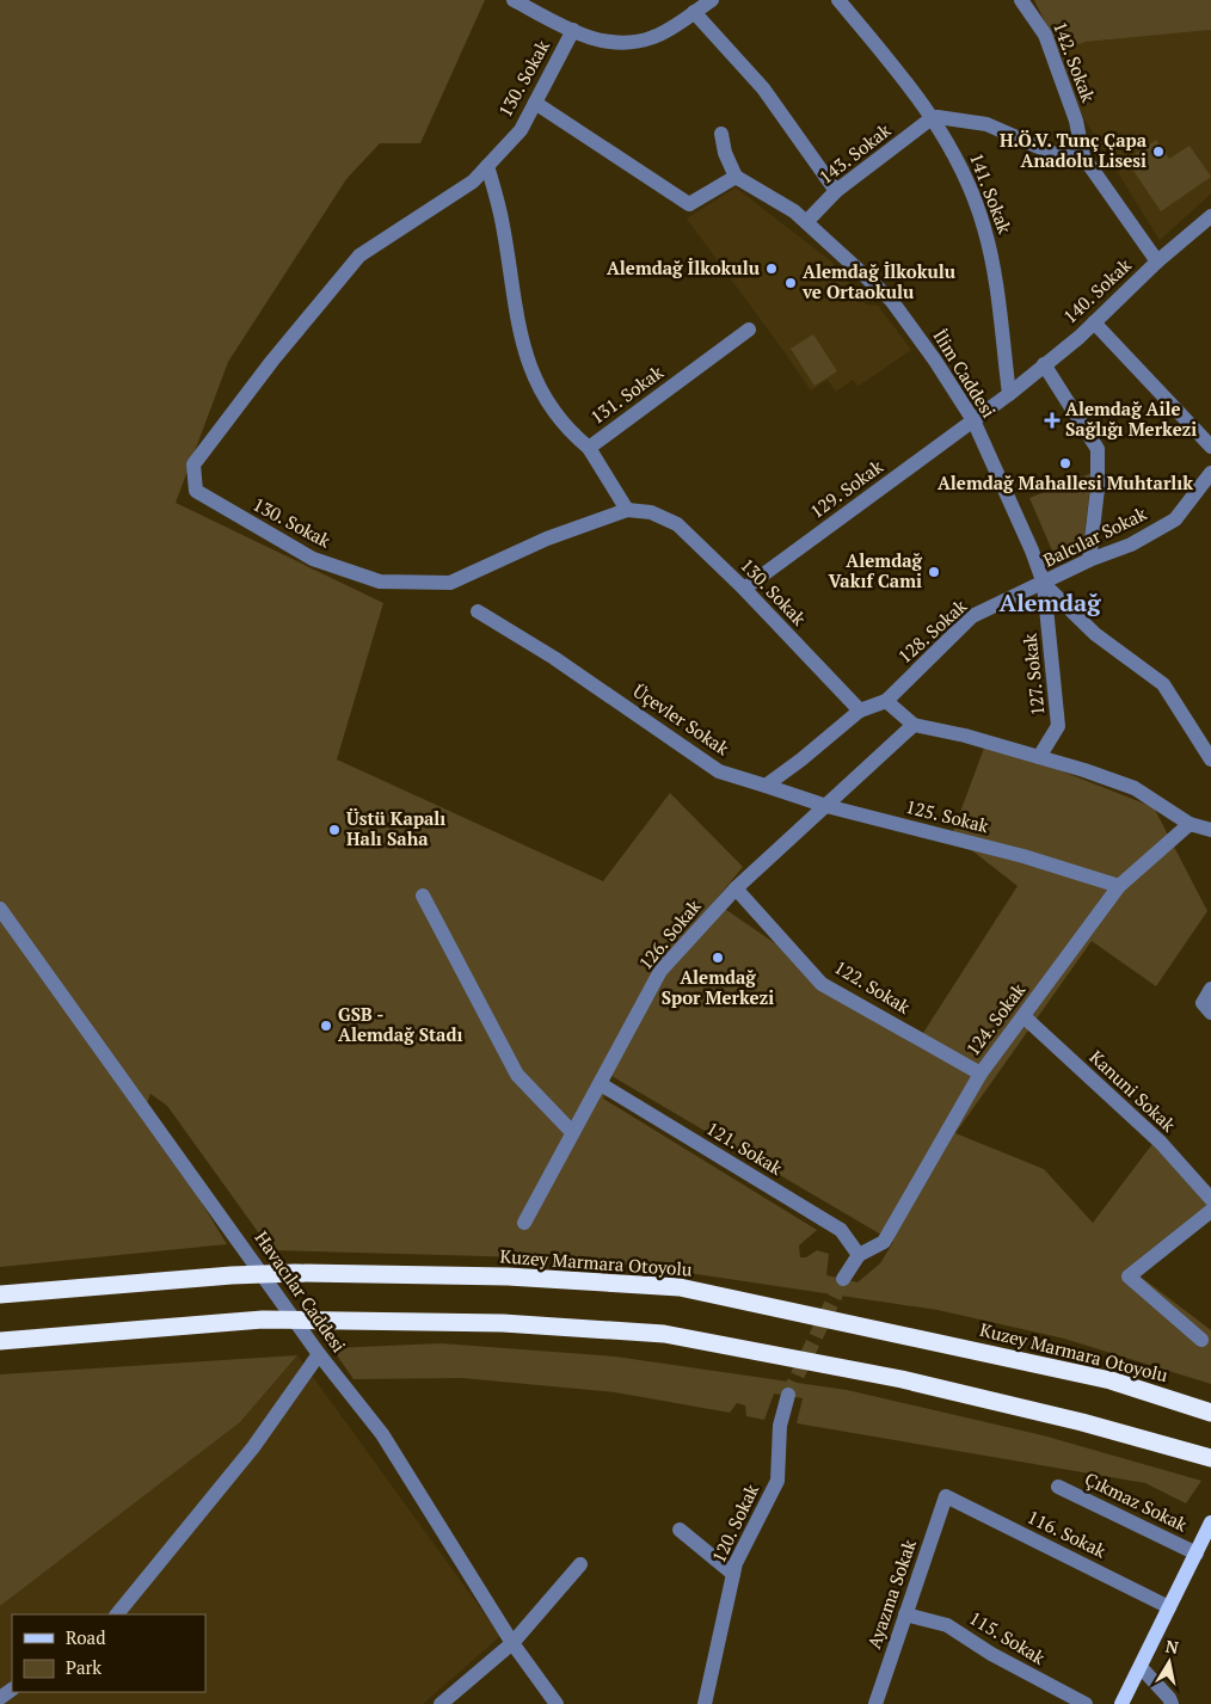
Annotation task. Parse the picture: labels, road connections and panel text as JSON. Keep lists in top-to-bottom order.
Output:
{
  "streets": {
    "highway": ["Kuzey Marmara Otoyolu"],
    "street": [
      "142. Sokak",
      "130. Sokak",
      "143. Sokak",
      "141. Sokak",
      "140. Sokak",
      "İlim Caddesi",
      "131. Sokak",
      "129. Sokak",
      "Balcılar Sokak",
      "128. Sokak",
      "127. Sokak",
      "Üçevler Sokak",
      "125. Sokak",
      "126. Sokak",
      "122. Sokak",
      "124. Sokak",
      "Kanuni Sokak",
      "121. Sokak",
      "Havacılar Caddesi",
      "Çıkmaz Sokak",
      "120. Sokak",
      "116. Sokak",
      "Ayazma Sokak",
      "115. Sokak"
    ]
  },
  "crossings": [
    ["142. Sokak", "140. Sokak"],
    ["130. Sokak", "131. Sokak"],
    ["130. Sokak", "129. Sokak"],
    ["143. Sokak", "141. Sokak"],
    ["143. Sokak", "İlim Caddesi"],
    ["141. Sokak", "140. Sokak"],
    ["İlim Caddesi", "129. Sokak"],
    ["İlim Caddesi", "Balcılar Sokak"],
    ["İlim Caddesi", "128. Sokak"],
    ["İlim Caddesi", "127. Sokak"],
    ["Balcılar Sokak", "128. Sokak"],
    ["Balcılar Sokak", "127. Sokak"],
    ["128. Sokak", "127. Sokak"],
    ["Üçevler Sokak", "125. Sokak"],
    ["125. Sokak", "126. Sokak"],
    ["125. Sokak", "124. Sokak"],
    ["126. Sokak", "122. Sokak"],
    ["126. Sokak", "121. Sokak"],
    ["122. Sokak", "124. Sokak"],
    ["124. Sokak", "Kanuni Sokak"],
    ["124. Sokak", "121. Sokak"],
    ["116. Sokak", "Ayazma Sokak"],
    ["Ayazma Sokak", "115. Sokak"]
  ],
  "districts": ["Alemdağ"],
  "places": {
    "other": [
      "H.Ö.V. Tunç Çapa Anadolu Lisesi",
      "Alemdağ İlkokulu",
      "Alemdağ İlkokulu ve Ortaokulu",
      "Alemdağ Mahallesi Muhtarlık",
      "Alemdağ Vakıf Cami",
      "Üstü Kapalı Halı Saha",
      "Alemdağ Spor Merkezi",
      "GSB - Alemdağ Stadı"
    ],
    "health": ["Alemdağ Aile Sağlığı Merkezi"]
  },
  "legend": ["Road", "Park"],
  "north": "top"
}
